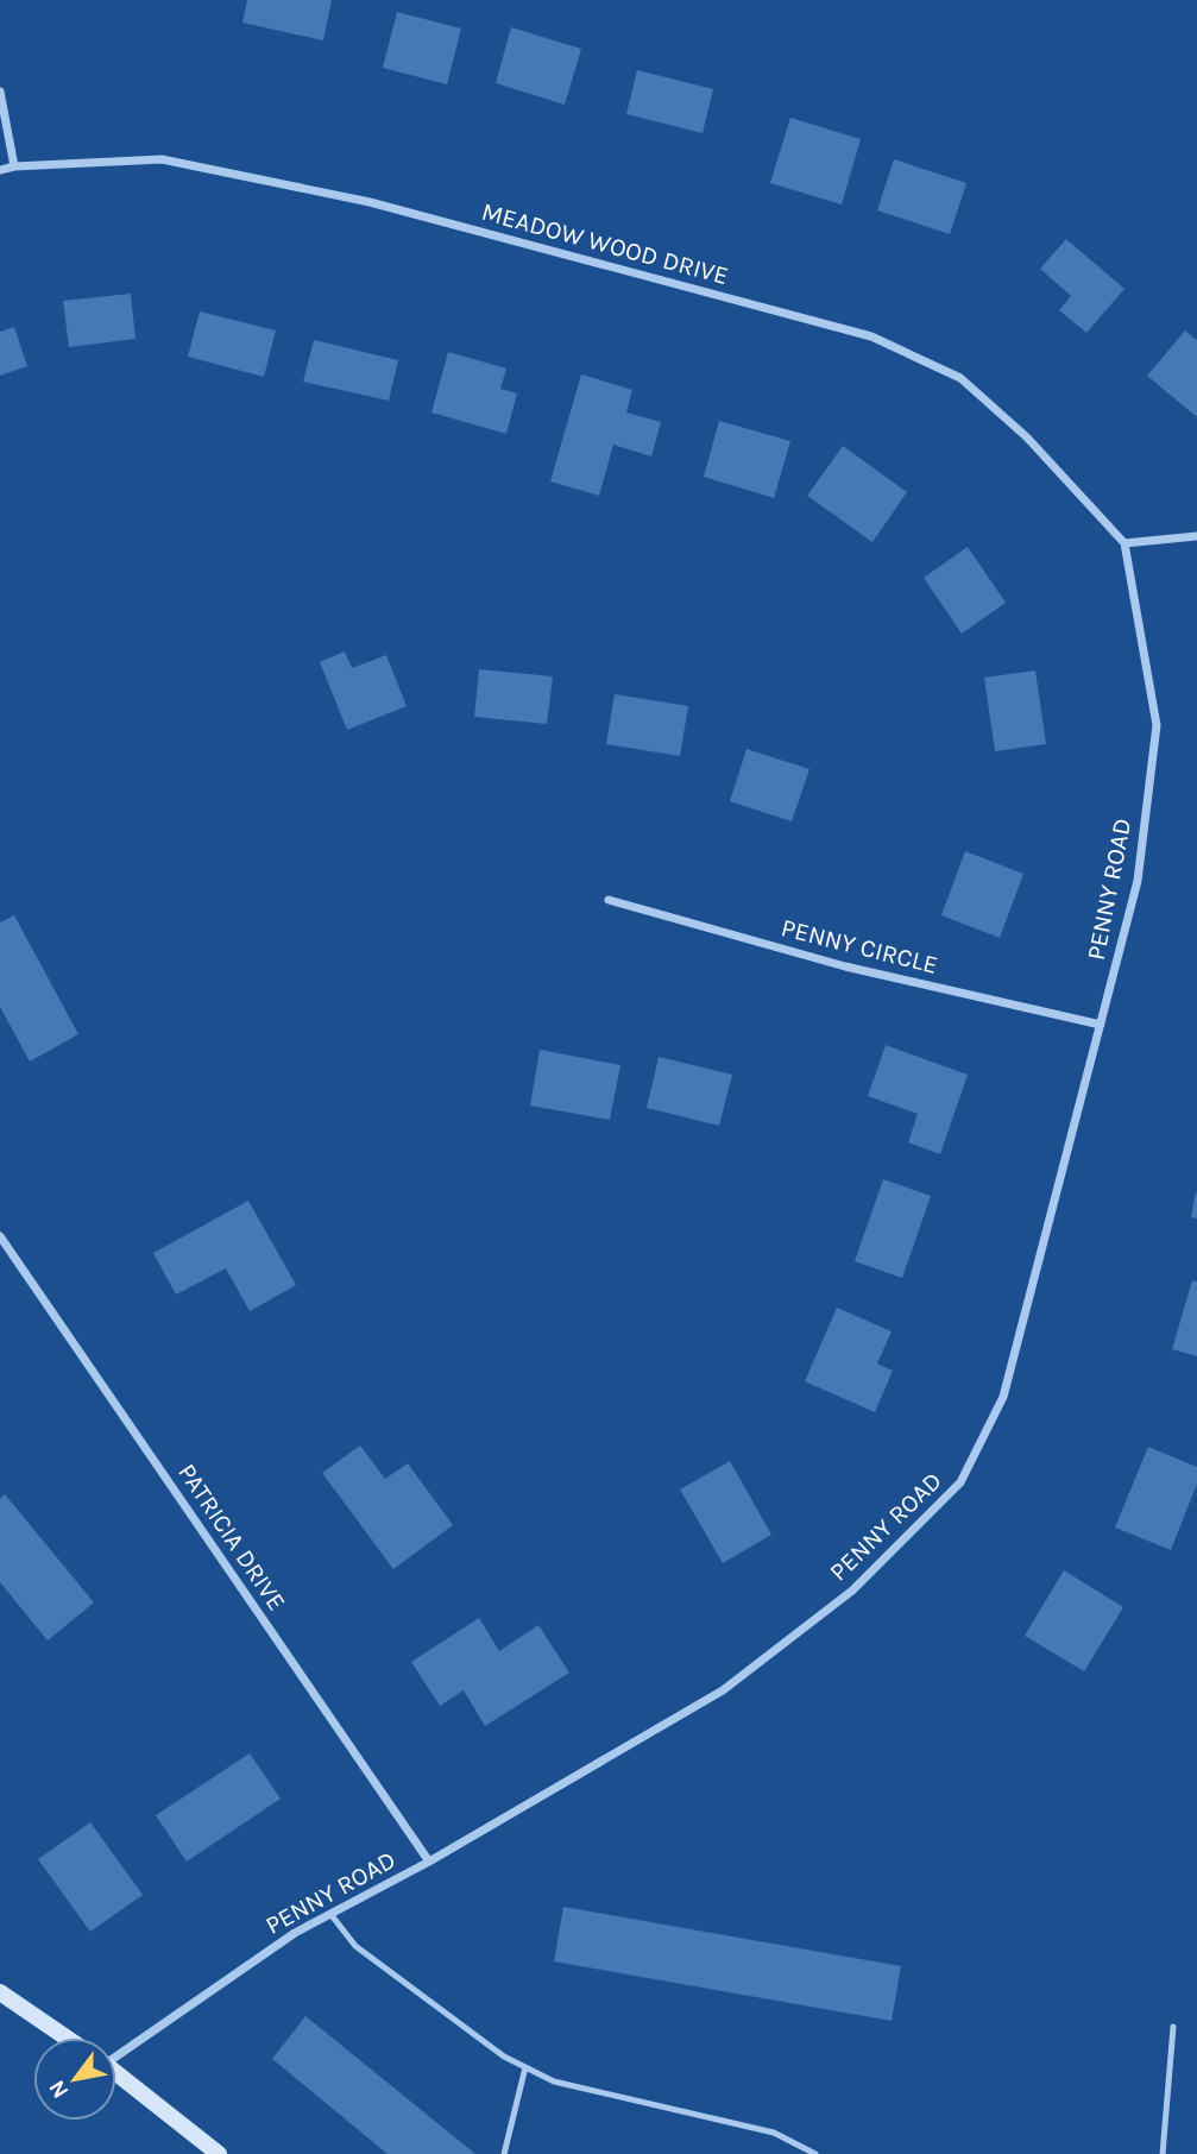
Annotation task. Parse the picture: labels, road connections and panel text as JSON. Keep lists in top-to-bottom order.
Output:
{
  "streets": {
    "street": [
      "MEADOW WOOD DRIVE",
      "PENNY ROAD",
      "PENNY CIRCLE",
      "PATRICIA DRIVE"
    ]
  },
  "crossings": [
    ["MEADOW WOOD DRIVE", "PENNY ROAD"],
    ["PENNY ROAD", "PENNY CIRCLE"],
    ["PENNY ROAD", "PATRICIA DRIVE"]
  ],
  "north": "bottom left"
}
